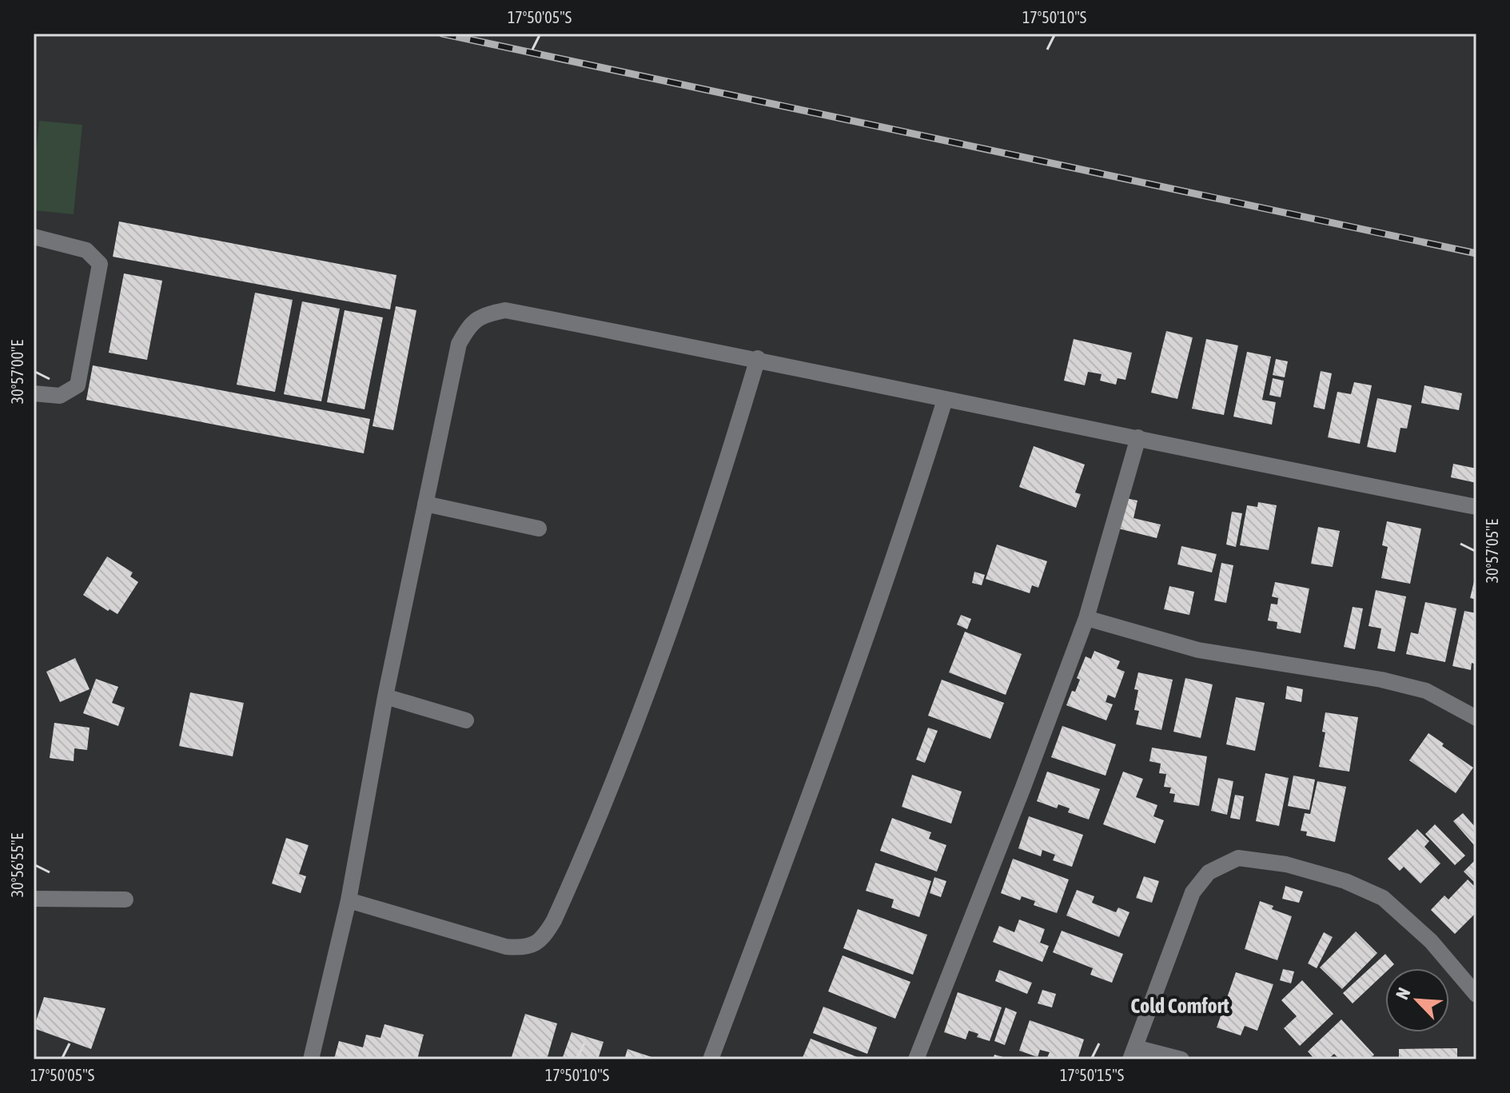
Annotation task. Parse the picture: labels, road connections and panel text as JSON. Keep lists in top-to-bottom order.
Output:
{
  "districts": ["Cold Comfort"],
  "north": "top left",
  "coordinates": [
    "17°50'05\"S",
    "17°50'10\"S",
    "30°57'00\"E",
    "30°57'05\"E",
    "30°56'55\"E",
    "17°50'15\"S"
  ]
}
